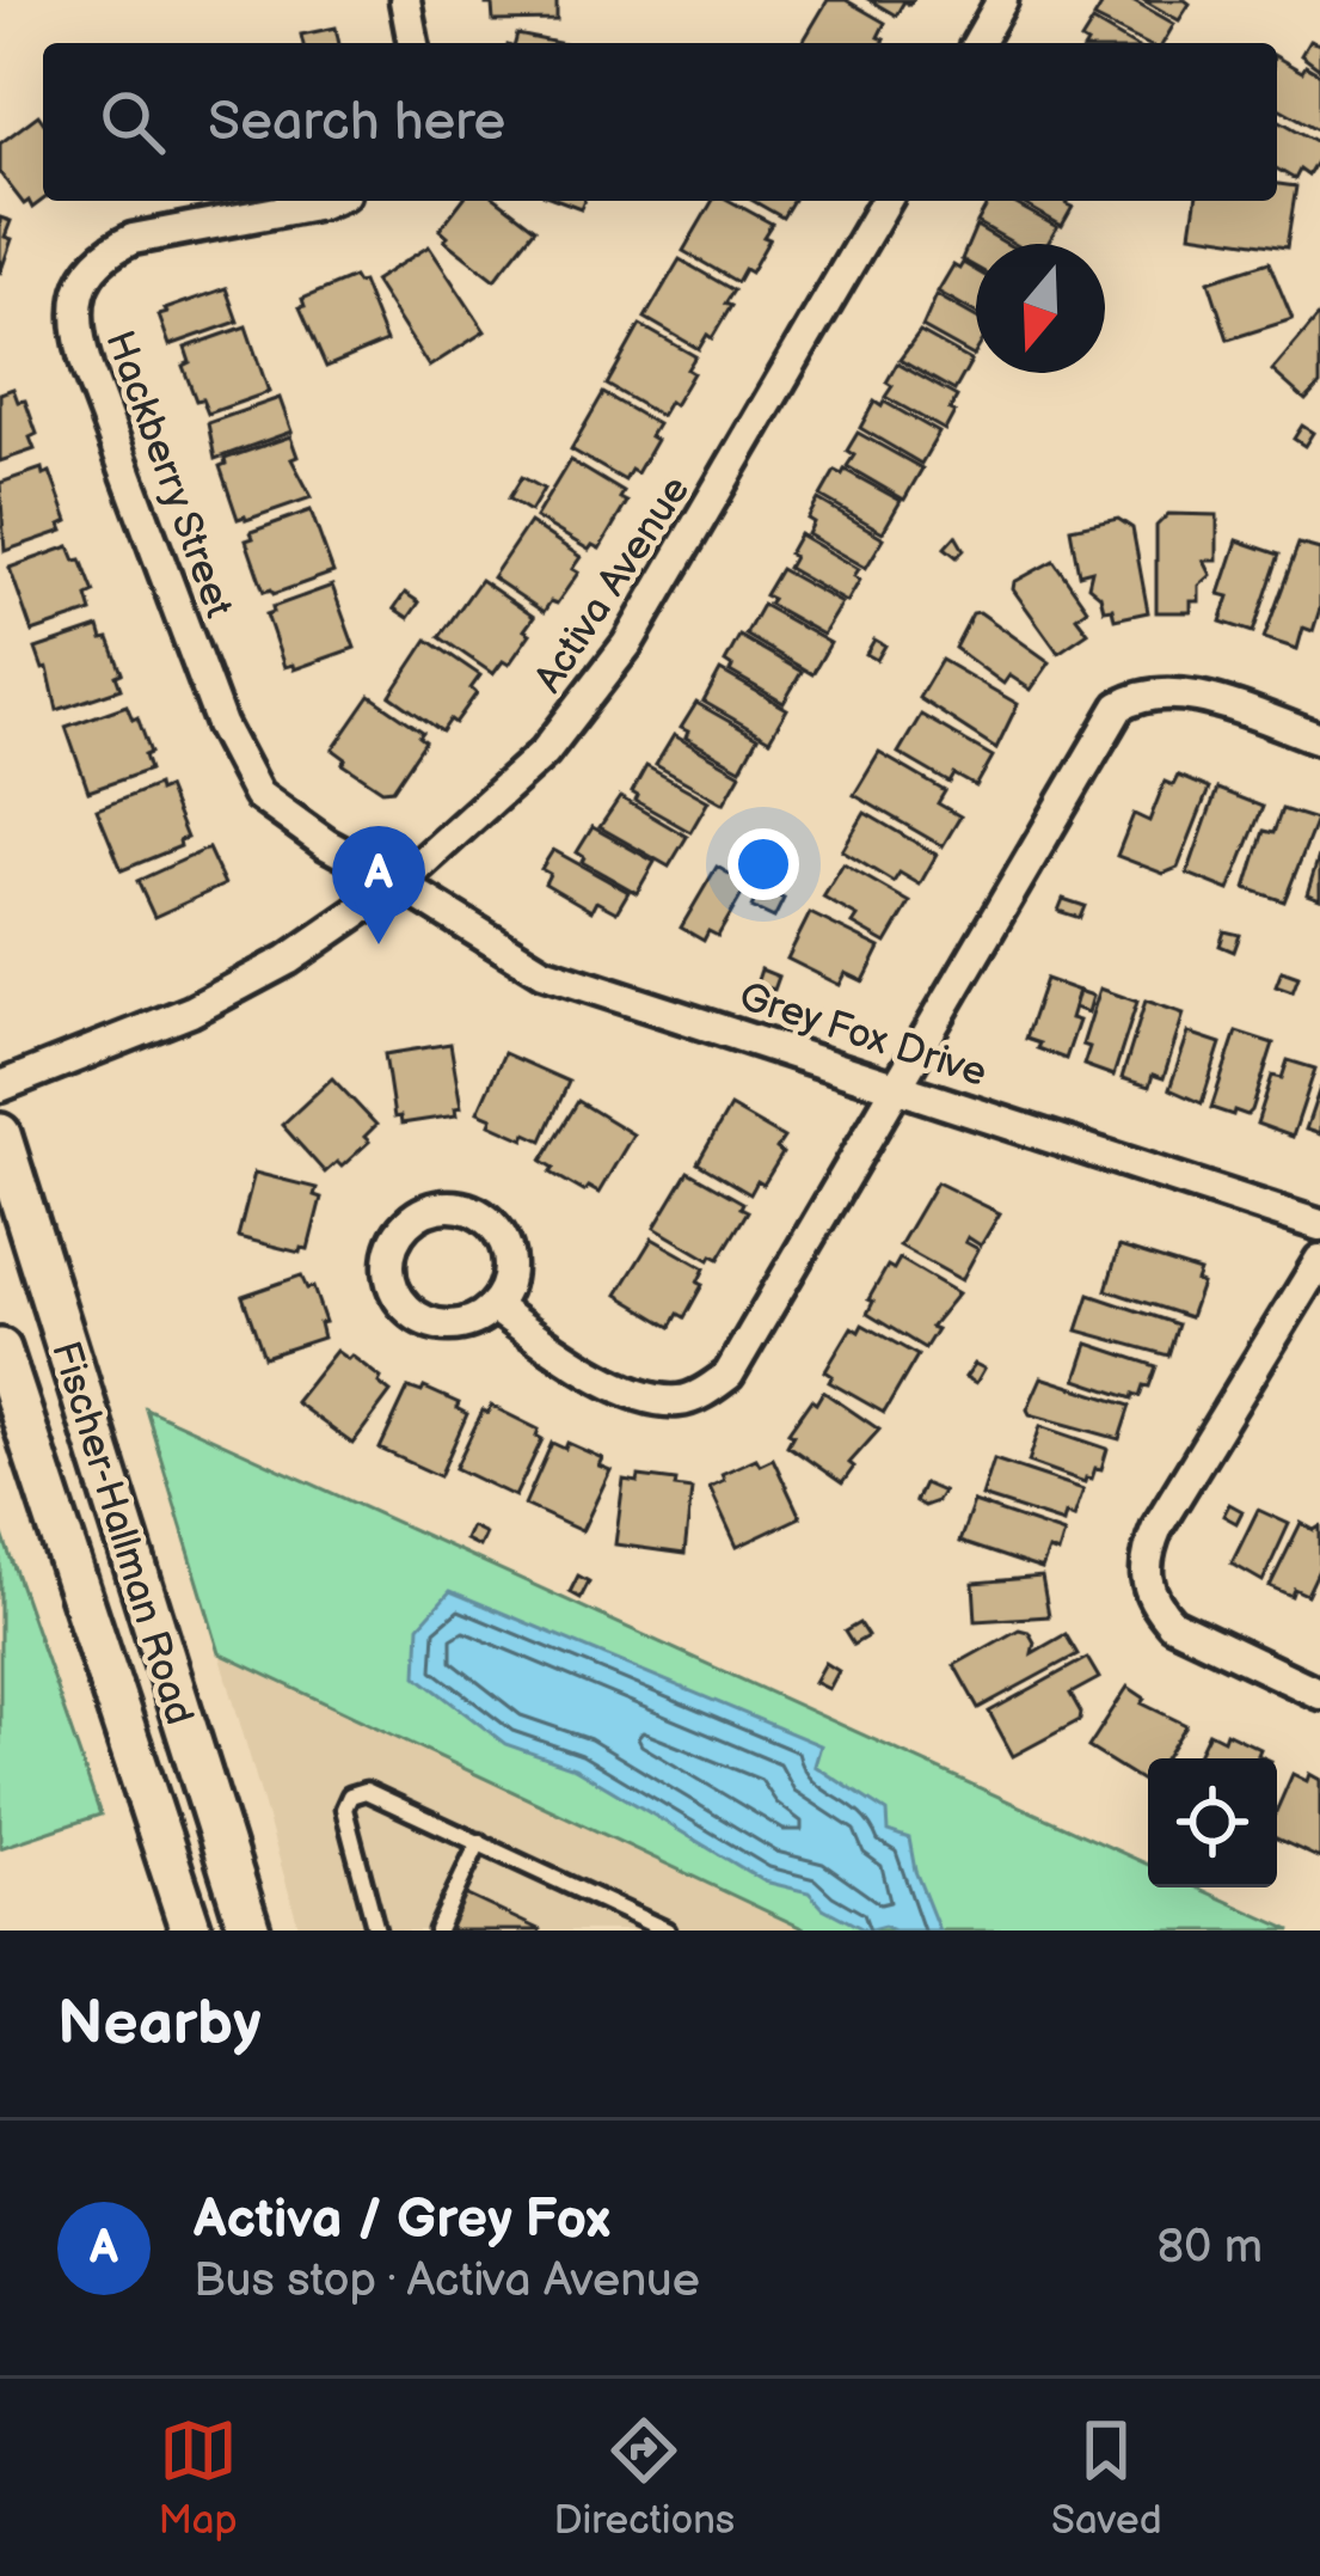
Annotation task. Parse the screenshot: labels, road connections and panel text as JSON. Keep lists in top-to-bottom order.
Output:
{
  "streets": {
    "main road": ["Fischer-Hallman Road"],
    "street": ["Hackberry Street", "Activa Avenue", "Grey Fox Drive"]
  },
  "crossings": [
    ["Hackberry Street", "Activa Avenue"],
    ["Hackberry Street", "Grey Fox Drive"],
    ["Activa Avenue", "Grey Fox Drive"]
  ],
  "north": "bottom",
  "page": {
    "search": "Search here",
    "pins": "A",
    "heading": "Nearby",
    "list": [
      {
        "mark": "A",
        "name": "Activa / Grey Fox",
        "note": "Bus stop · Activa Avenue",
        "value": "80 m"
      }
    ],
    "nav": ["Map", "Directions", "Saved"]
  }
}
